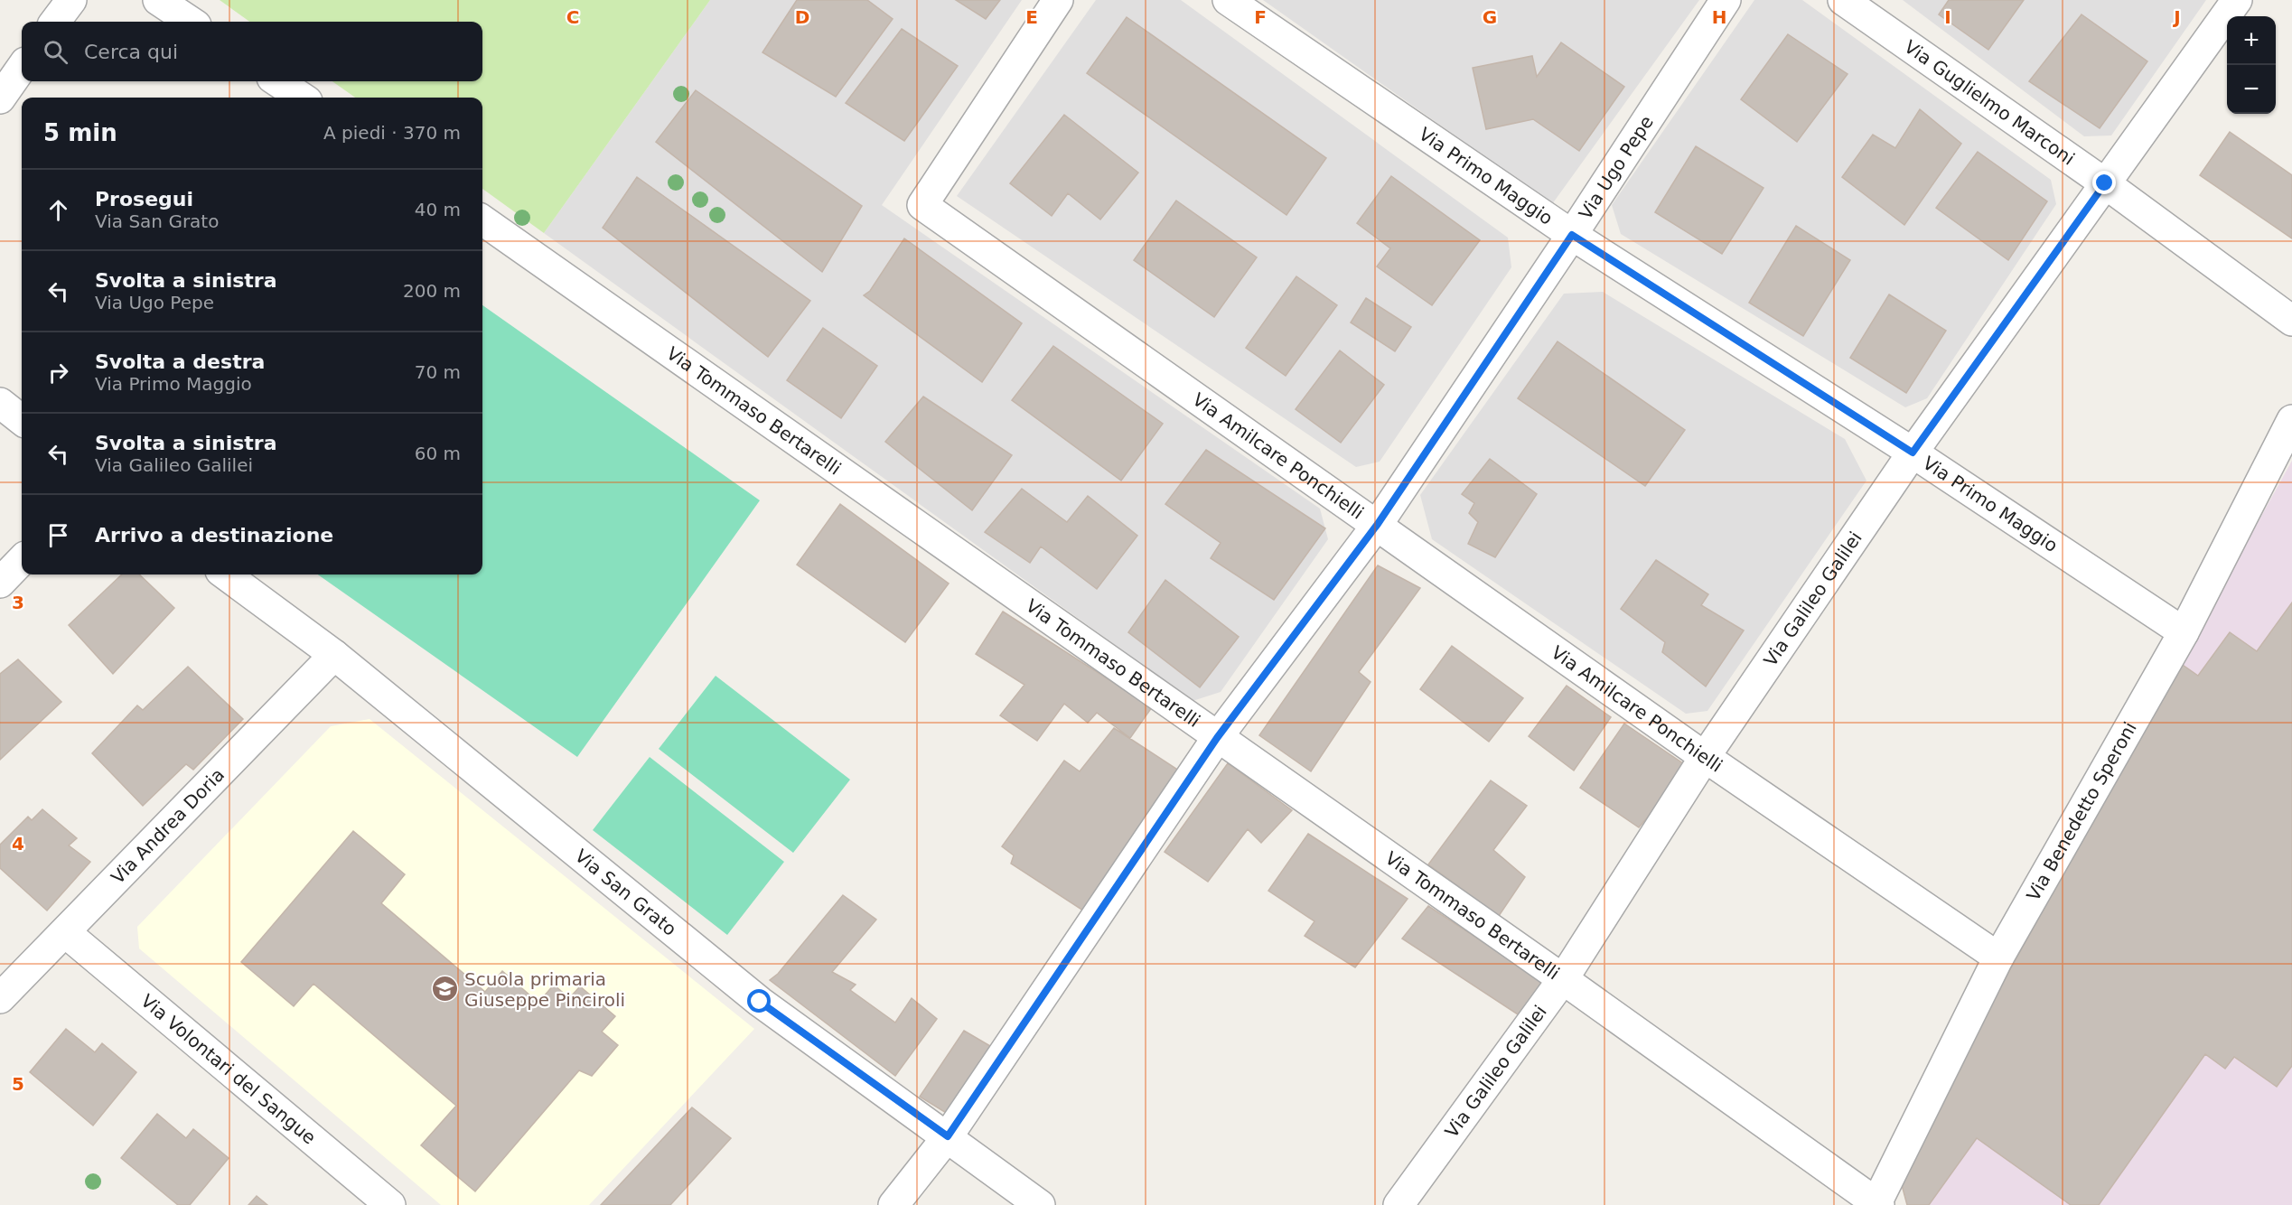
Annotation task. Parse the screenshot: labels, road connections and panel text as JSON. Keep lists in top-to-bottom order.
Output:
{
  "streets": {
    "street": [
      "Via Guglielmo Marconi",
      "Via Ugo Pepe",
      "Via Primo Maggio",
      "Via Tommaso Bertarelli",
      "Via Amilcare Ponchielli",
      "Via Galileo Galilei",
      "Via Benedetto Speroni",
      "Via Andrea Doria",
      "Via San Grato",
      "Via Volontari del Sangue"
    ]
  },
  "crossings": [
    ["Via Guglielmo Marconi", "Via Galileo Galilei"],
    ["Via Ugo Pepe", "Via Primo Maggio"],
    ["Via Ugo Pepe", "Via Tommaso Bertarelli"],
    ["Via Ugo Pepe", "Via Amilcare Ponchielli"],
    ["Via Ugo Pepe", "Via San Grato"],
    ["Via Primo Maggio", "Via Galileo Galilei"],
    ["Via Primo Maggio", "Via Benedetto Speroni"],
    ["Via Tommaso Bertarelli", "Via Galileo Galilei"],
    ["Via Tommaso Bertarelli", "Via Benedetto Speroni"],
    ["Via Amilcare Ponchielli", "Via Galileo Galilei"],
    ["Via Amilcare Ponchielli", "Via Benedetto Speroni"],
    ["Via Andrea Doria", "Via San Grato"],
    ["Via Andrea Doria", "Via Volontari del Sangue"]
  ],
  "places": {
    "school or university": ["Scuola primaria Giuseppe Pinciroli"]
  },
  "page": {
    "map_buttons": ["+", "−"],
    "search": "Cerca qui",
    "heading": ["5 min", "A piedi · 370 m"],
    "list": [
      ["Prosegui", "Via San Grato", "40 m"],
      ["Svolta a sinistra", "Via Ugo Pepe", "200 m"],
      ["Svolta a destra", "Via Primo Maggio", "70 m"],
      ["Svolta a sinistra", "Via Galileo Galilei", "60 m"],
      "Arrivo a destinazione"
    ]
  },
  "grid": {
    "columns": [
      "C",
      "D",
      "E",
      "F",
      "G",
      "H",
      "I",
      "J"
    ],
    "rows": ["3", "4", "5"]
  }
}
